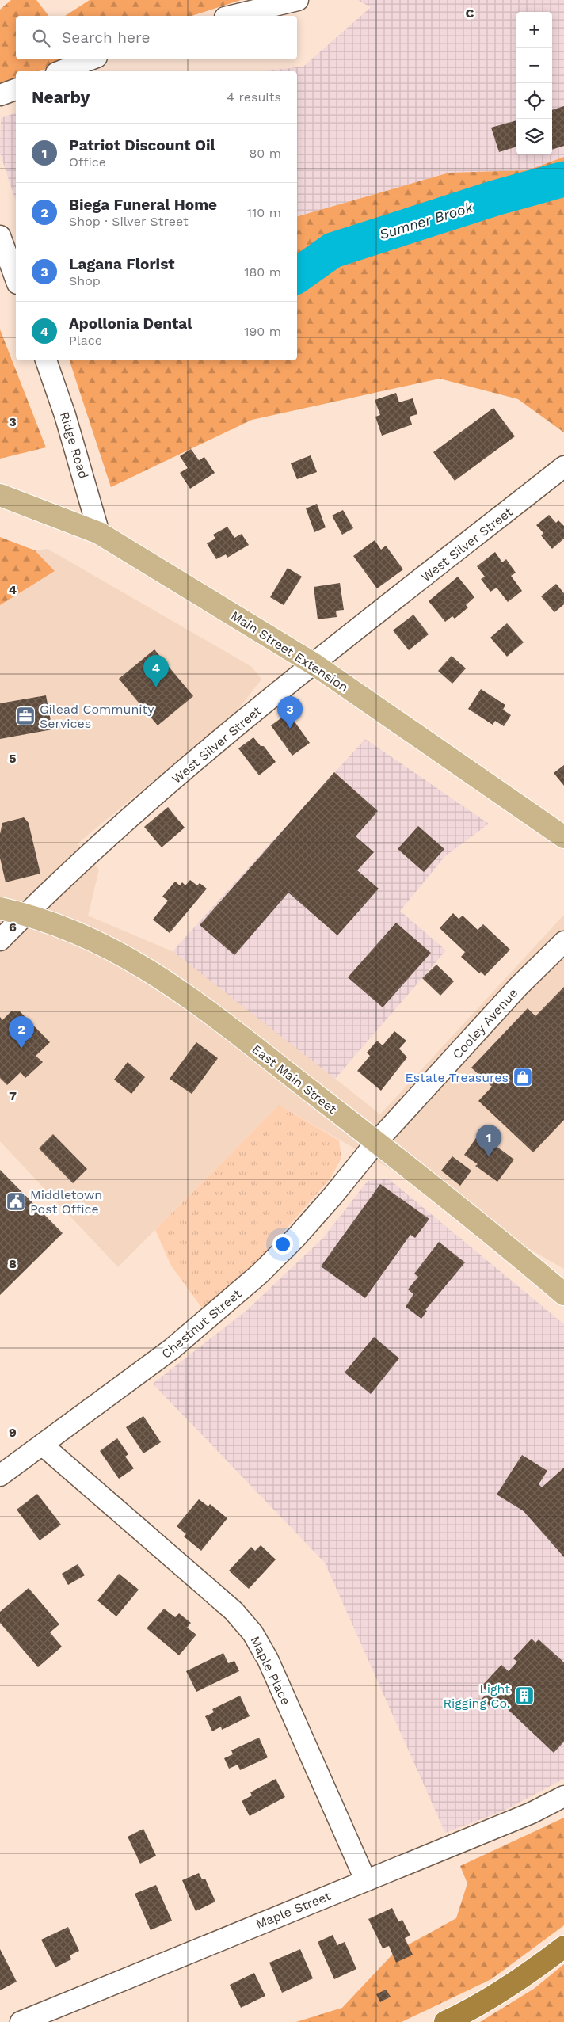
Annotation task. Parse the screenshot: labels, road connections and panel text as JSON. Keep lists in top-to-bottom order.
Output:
{
  "streets": {
    "main road": ["Main Street Extension", "East Main Street"],
    "street": [
      "Ridge Road",
      "West Silver Street",
      "Cooley Avenue",
      "Chestnut Street",
      "Maple Place",
      "Maple Street"
    ]
  },
  "crossings": [
    ["Ridge Road", "Main Street Extension"],
    ["West Silver Street", "Main Street Extension"],
    ["West Silver Street", "East Main Street"],
    ["Cooley Avenue", "East Main Street"],
    ["Cooley Avenue", "Chestnut Street"],
    ["East Main Street", "Chestnut Street"],
    ["Chestnut Street", "Maple Place"],
    ["Maple Place", "Maple Street"]
  ],
  "water": ["Sumner Brook"],
  "places": {
    "office": ["Gilead Community Services"],
    "shop": ["Estate Treasures"],
    "public building": ["Middletown Post Office"],
    "building": ["Light Rigging Co."]
  },
  "page": {
    "map_buttons": ["+", "−"],
    "search": "Search here",
    "heading": ["Nearby", "4 results"],
    "list": [
      {
        "mark": "1",
        "name": "Patriot Discount Oil",
        "note": "Office",
        "value": "80 m"
      },
      {
        "mark": "2",
        "name": "Biega Funeral Home",
        "note": "Shop · Silver Street",
        "value": "110 m"
      },
      {
        "mark": "3",
        "name": "Lagana Florist",
        "note": "Shop",
        "value": "180 m"
      },
      {
        "mark": "4",
        "name": "Apollonia Dental",
        "note": "Place",
        "value": "190 m"
      }
    ],
    "pins": [
      "4",
      "3",
      "2",
      "1"
    ]
  },
  "grid": {
    "columns": ["C"],
    "rows": [
      "3",
      "4",
      "5",
      "6",
      "7",
      "8",
      "9"
    ]
  }
}
